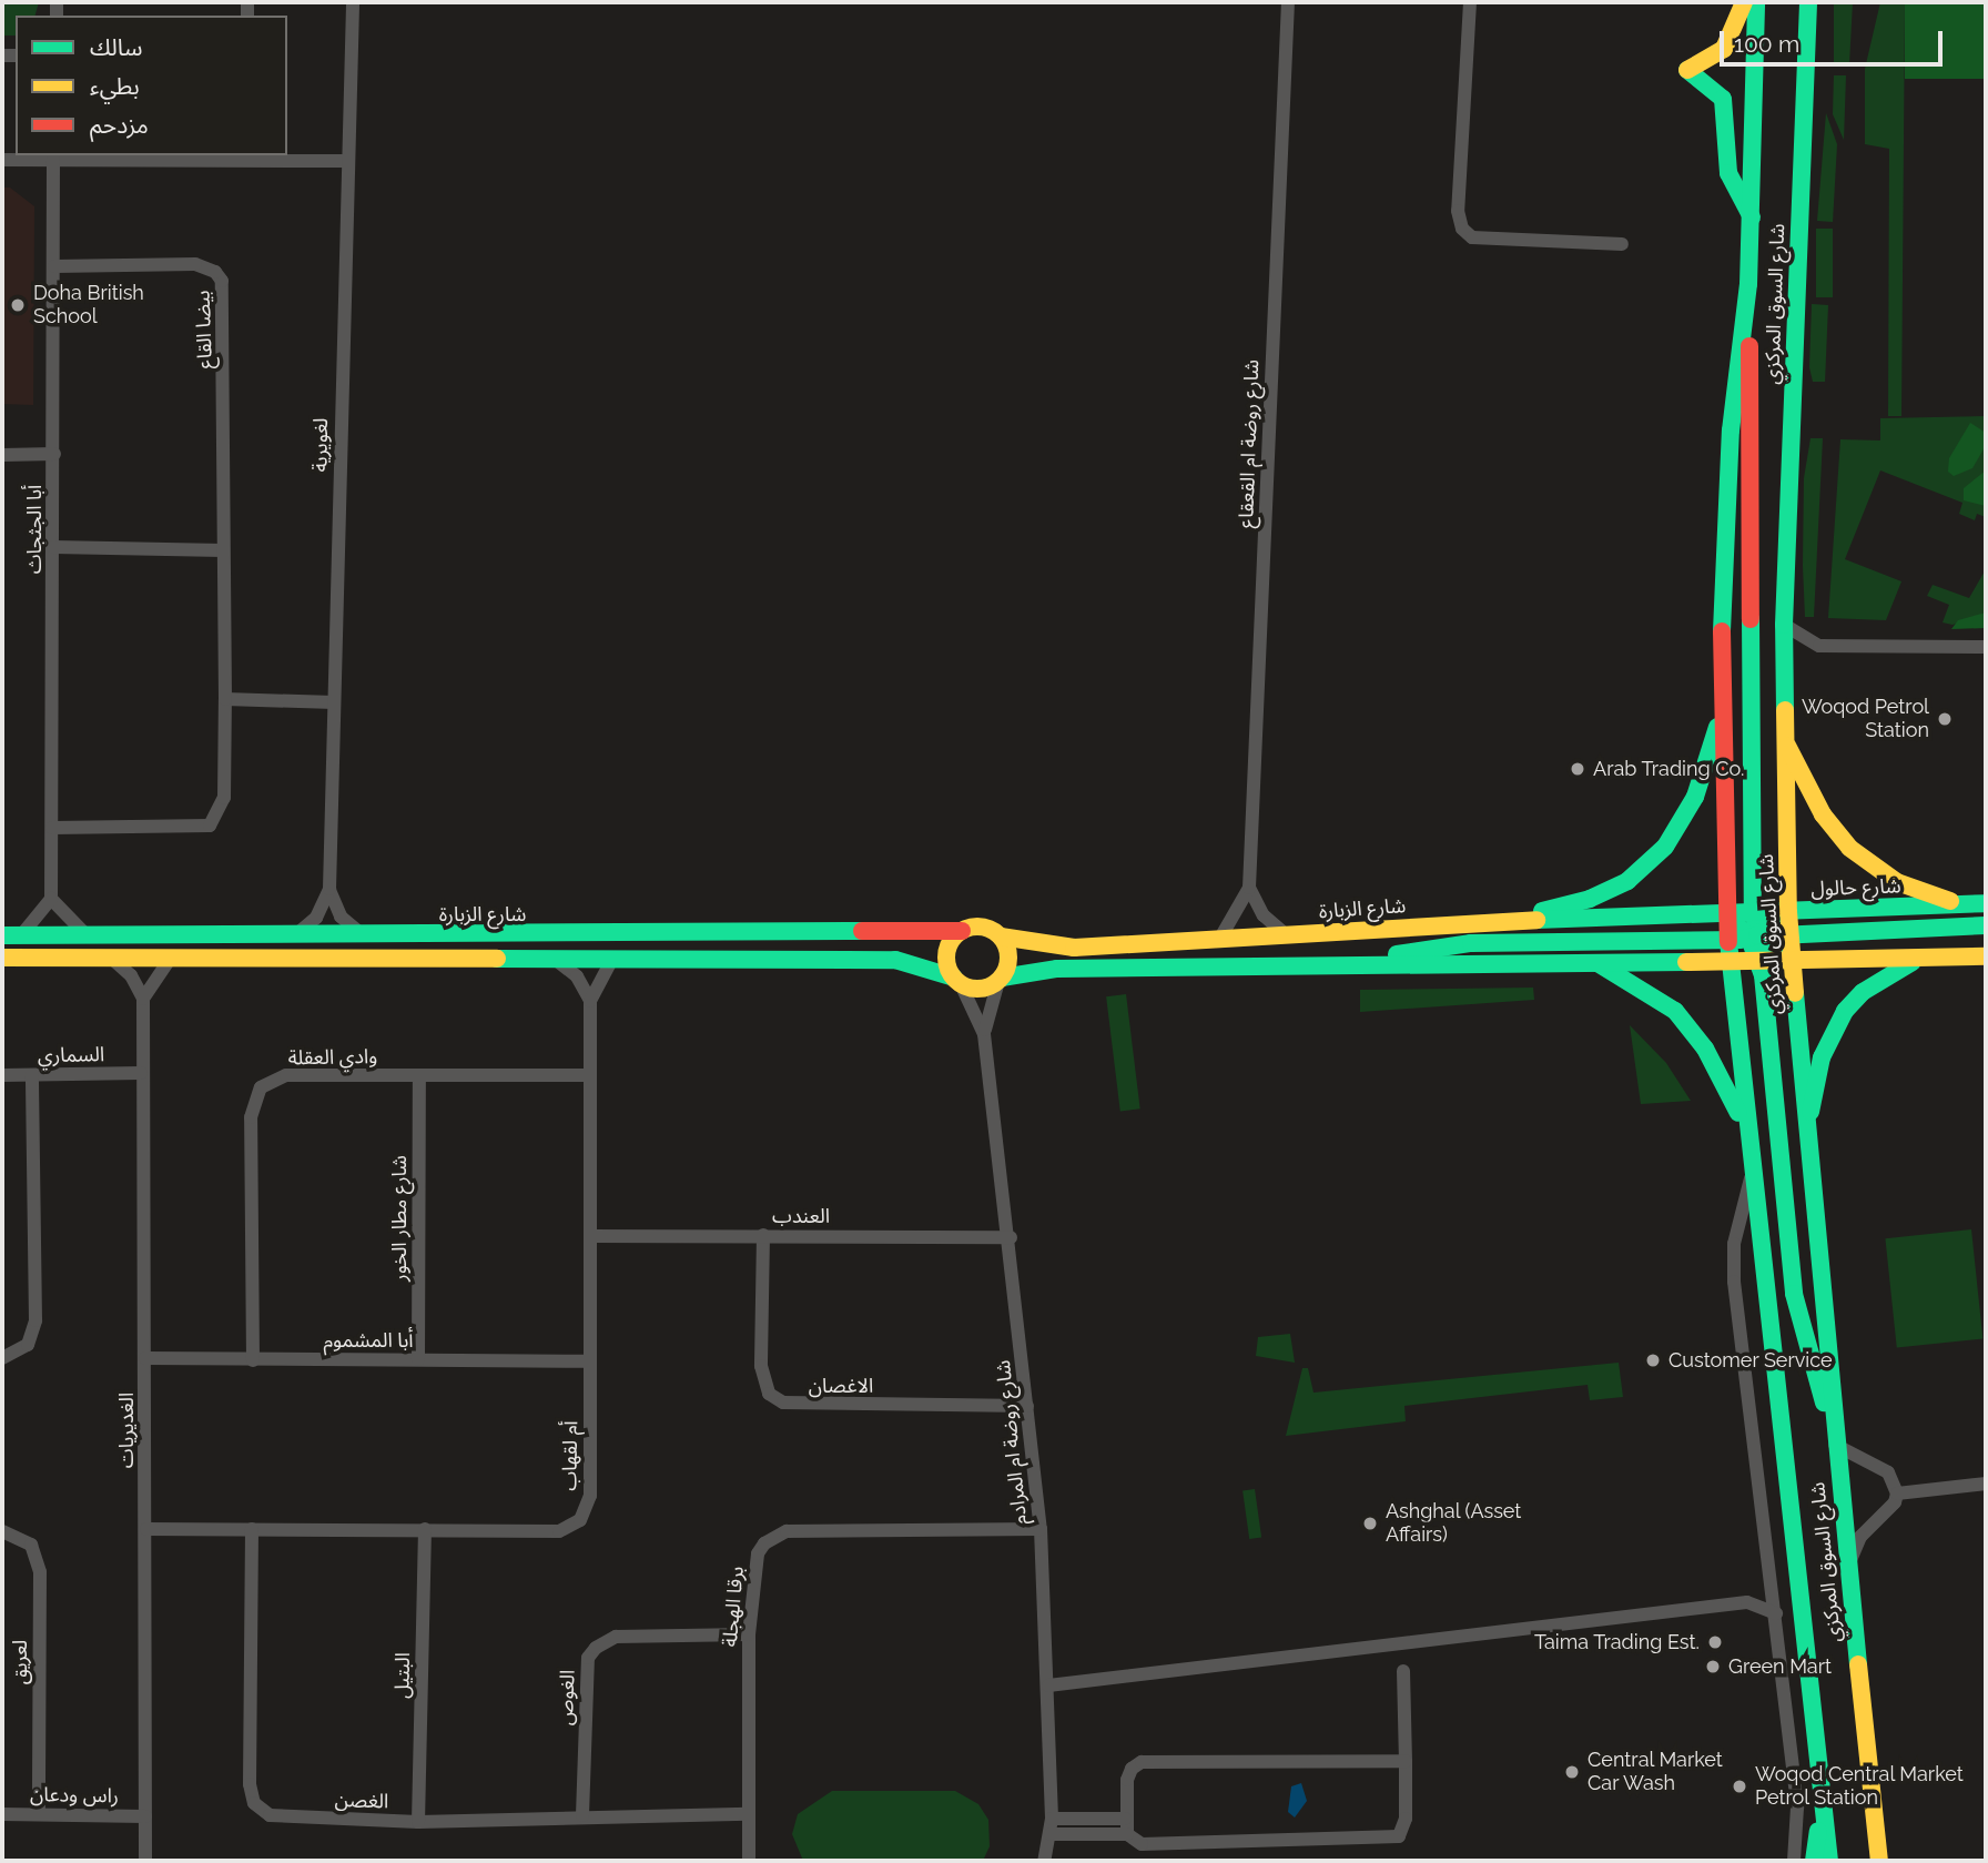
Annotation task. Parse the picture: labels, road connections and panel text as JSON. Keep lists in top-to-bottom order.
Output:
{
  "streets": {
    "main road": ["شارع السوق المركزي", "شارع حالول", "شارع الزبارة"],
    "street": [
      "بيضا القاع",
      "شارع روضة ام القعقاع",
      "لغويرية",
      "أبا الجثجاث",
      "السماري",
      "وادي العقلة",
      "العندب",
      "شارع مطار الخور",
      "أبا المشموم",
      "الاغصان",
      "الغديريات",
      "شارع روضة ام المرادم",
      "أم لقهاب",
      "برقا الهجلة",
      "لعريق",
      "البتيل",
      "الغوص",
      "راس ودعان",
      "الغصن"
    ]
  },
  "crossings": [
    ["شارع السوق المركزي", "شارع حالول"],
    ["شارع السوق المركزي", "شارع الزبارة"],
    ["بيضا القاع", "أبا الجثجاث"],
    ["شارع روضة ام القعقاع", "شارع الزبارة"],
    ["لغويرية", "شارع الزبارة"],
    ["شارع حالول", "شارع الزبارة"],
    ["شارع الزبارة", "شارع روضة ام المرادم"],
    ["السماري", "الغديريات"],
    ["وادي العقلة", "شارع مطار الخور"],
    ["وادي العقلة", "أبا المشموم"],
    ["وادي العقلة", "أم لقهاب"],
    ["العندب", "الاغصان"],
    ["العندب", "شارع روضة ام المرادم"],
    ["العندب", "أم لقهاب"],
    ["شارع مطار الخور", "أبا المشموم"],
    ["أبا المشموم", "الغديريات"],
    ["أبا المشموم", "أم لقهاب"],
    ["الاغصان", "شارع روضة ام المرادم"],
    ["الغديريات", "أم لقهاب"],
    ["الغديريات", "راس ودعان"],
    ["شارع روضة ام المرادم", "برقا الهجلة"],
    ["أم لقهاب", "البتيل"],
    ["أم لقهاب", "الغصن"],
    ["برقا الهجلة", "الغوص"],
    ["برقا الهجلة", "الغصن"],
    ["لعريق", "راس ودعان"],
    ["البتيل", "الغصن"],
    ["الغوص", "الغصن"]
  ],
  "places": [
    "Doha British School",
    "Woqod Petrol Station",
    "Arab Trading Co.",
    "Customer Service",
    "Ashghal (Asset Affairs)",
    "Taima Trading Est.",
    "Green Mart",
    "Central Market Car Wash",
    "Woqod Central Market Petrol Station"
  ],
  "legend": ["سالك", "بطيء", "مزدحم"],
  "scale_bar": "100 m"
}
